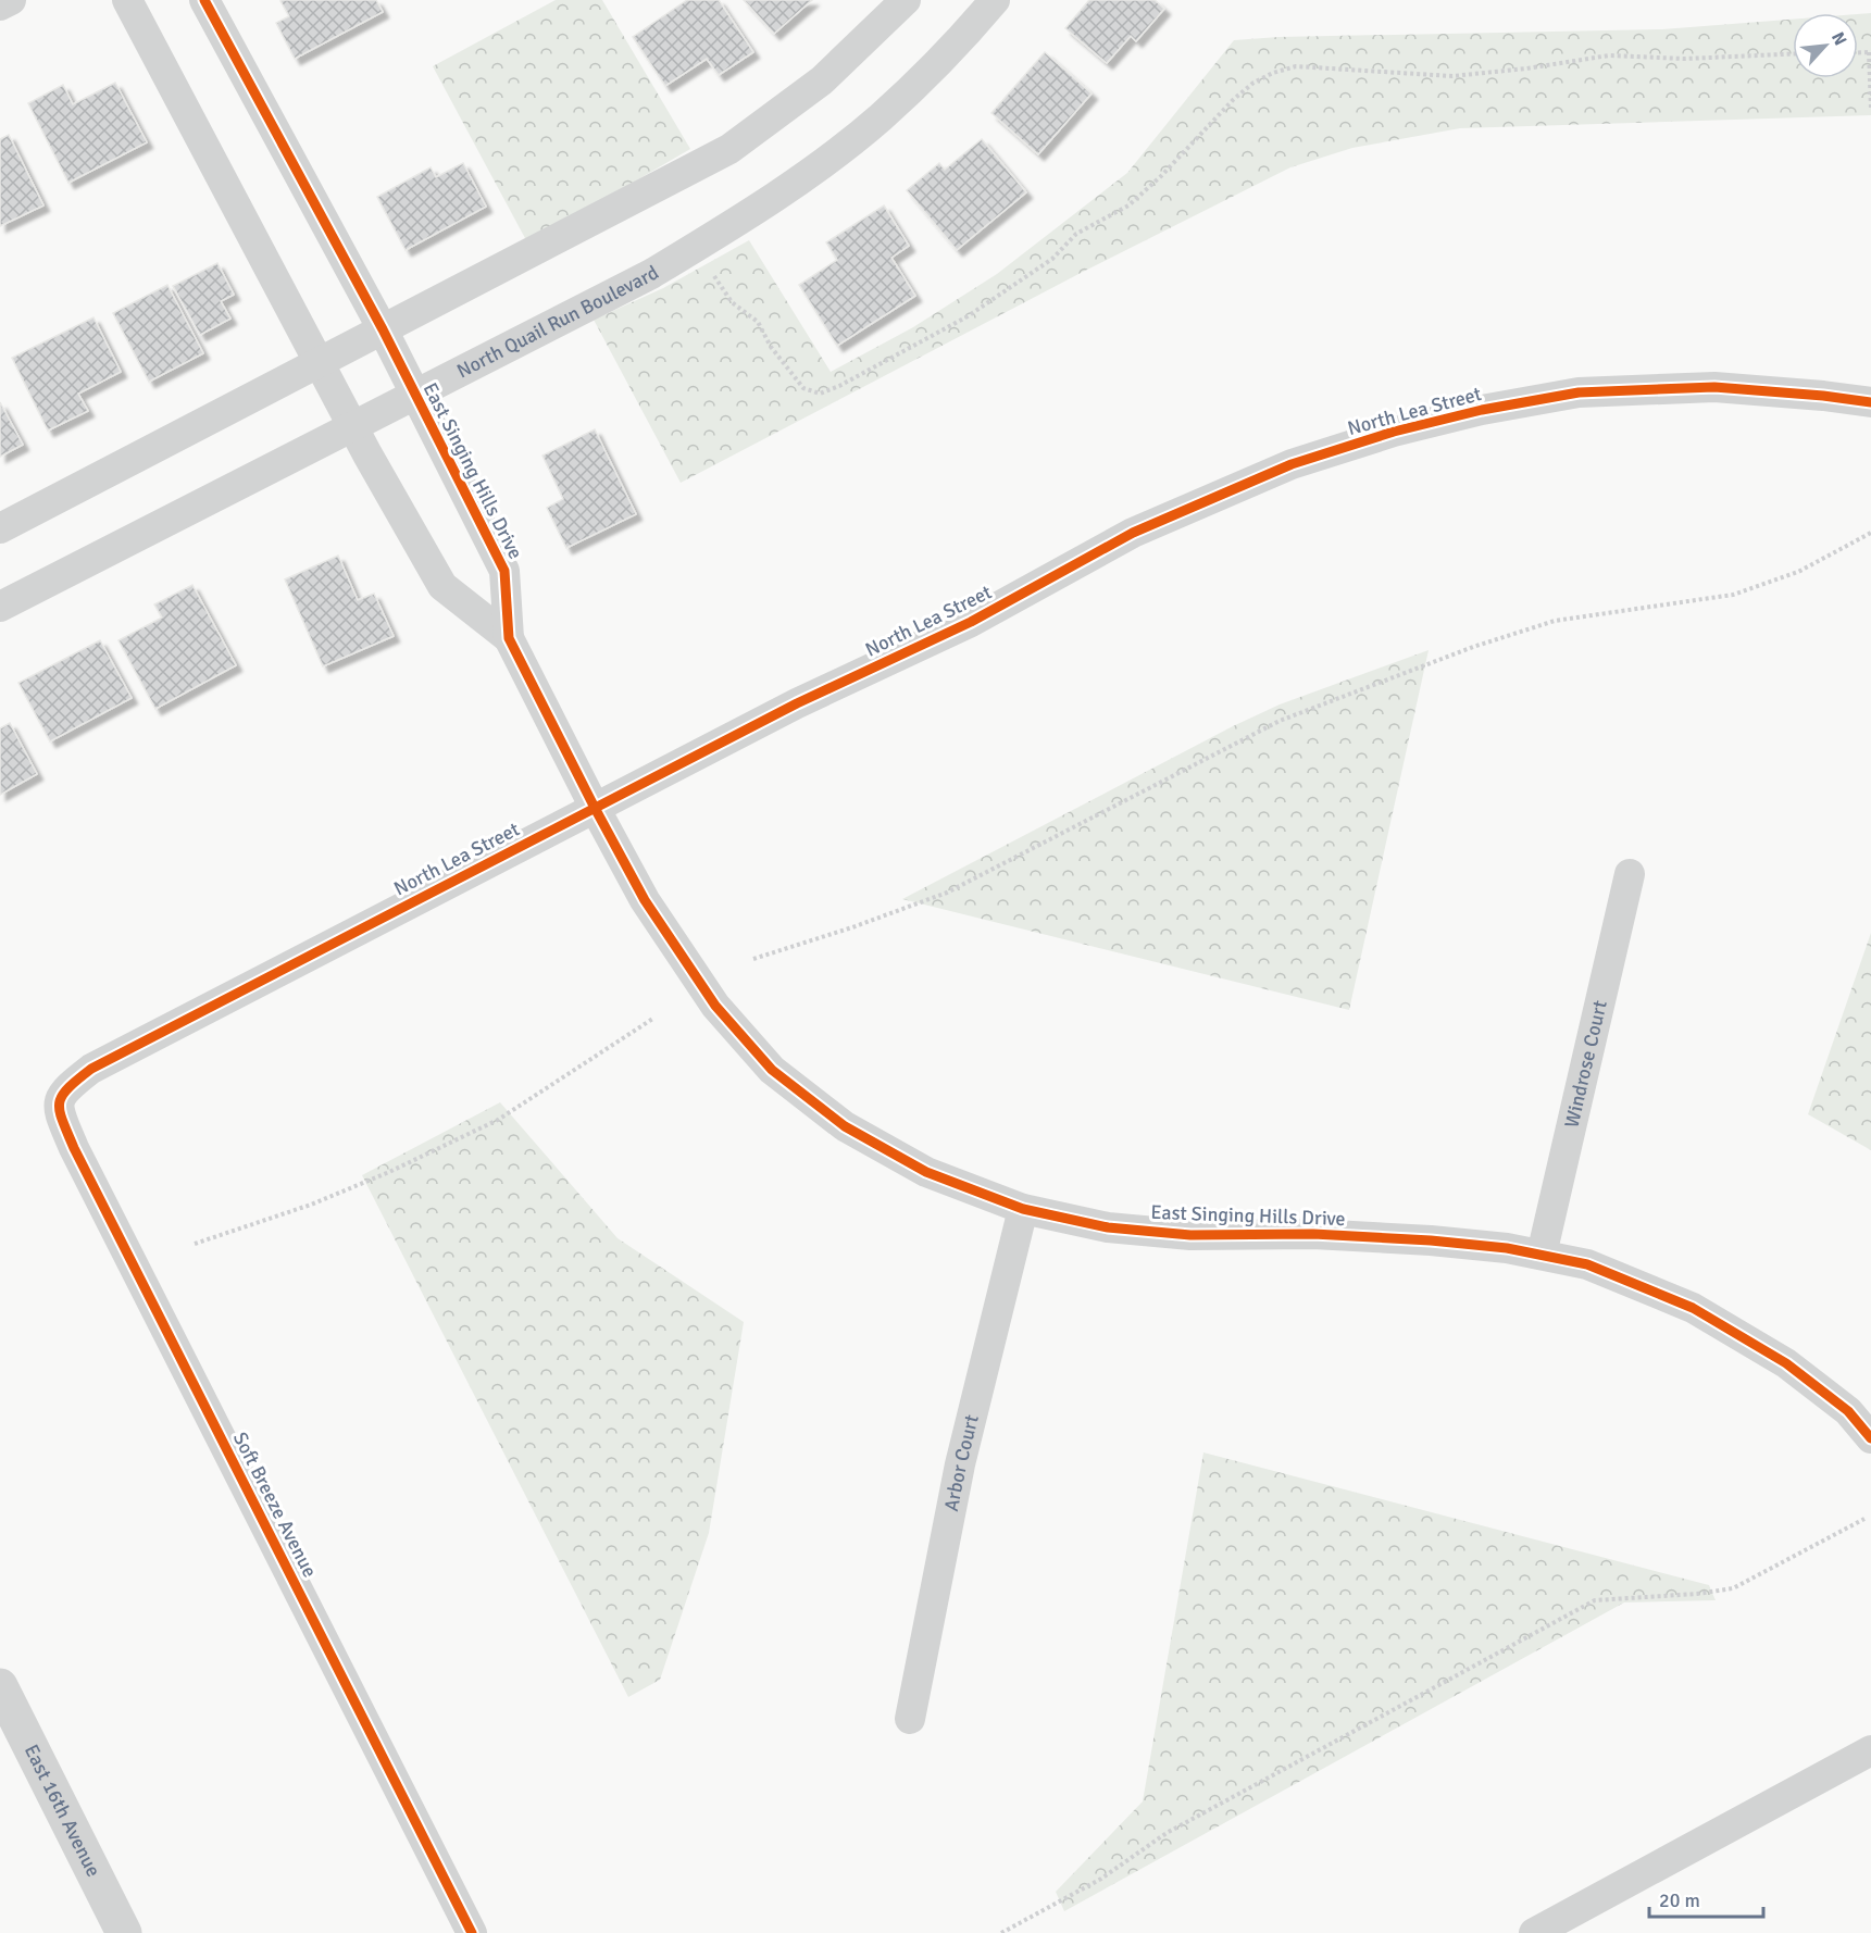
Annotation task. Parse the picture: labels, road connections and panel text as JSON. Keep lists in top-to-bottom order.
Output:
{
  "streets": {
    "street": [
      "North Quail Run Boulevard",
      "North Lea Street",
      "East Singing Hills Drive",
      "Windrose Court",
      "Arbor Court",
      "Soft Breeze Avenue",
      "East 16th Avenue"
    ]
  },
  "crossings": [
    ["North Quail Run Boulevard", "East Singing Hills Drive"],
    ["North Lea Street", "East Singing Hills Drive"],
    ["North Lea Street", "Soft Breeze Avenue"],
    ["East Singing Hills Drive", "Windrose Court"],
    ["East Singing Hills Drive", "Arbor Court"]
  ],
  "scale_bar": "20 m",
  "north": "top right"
}
